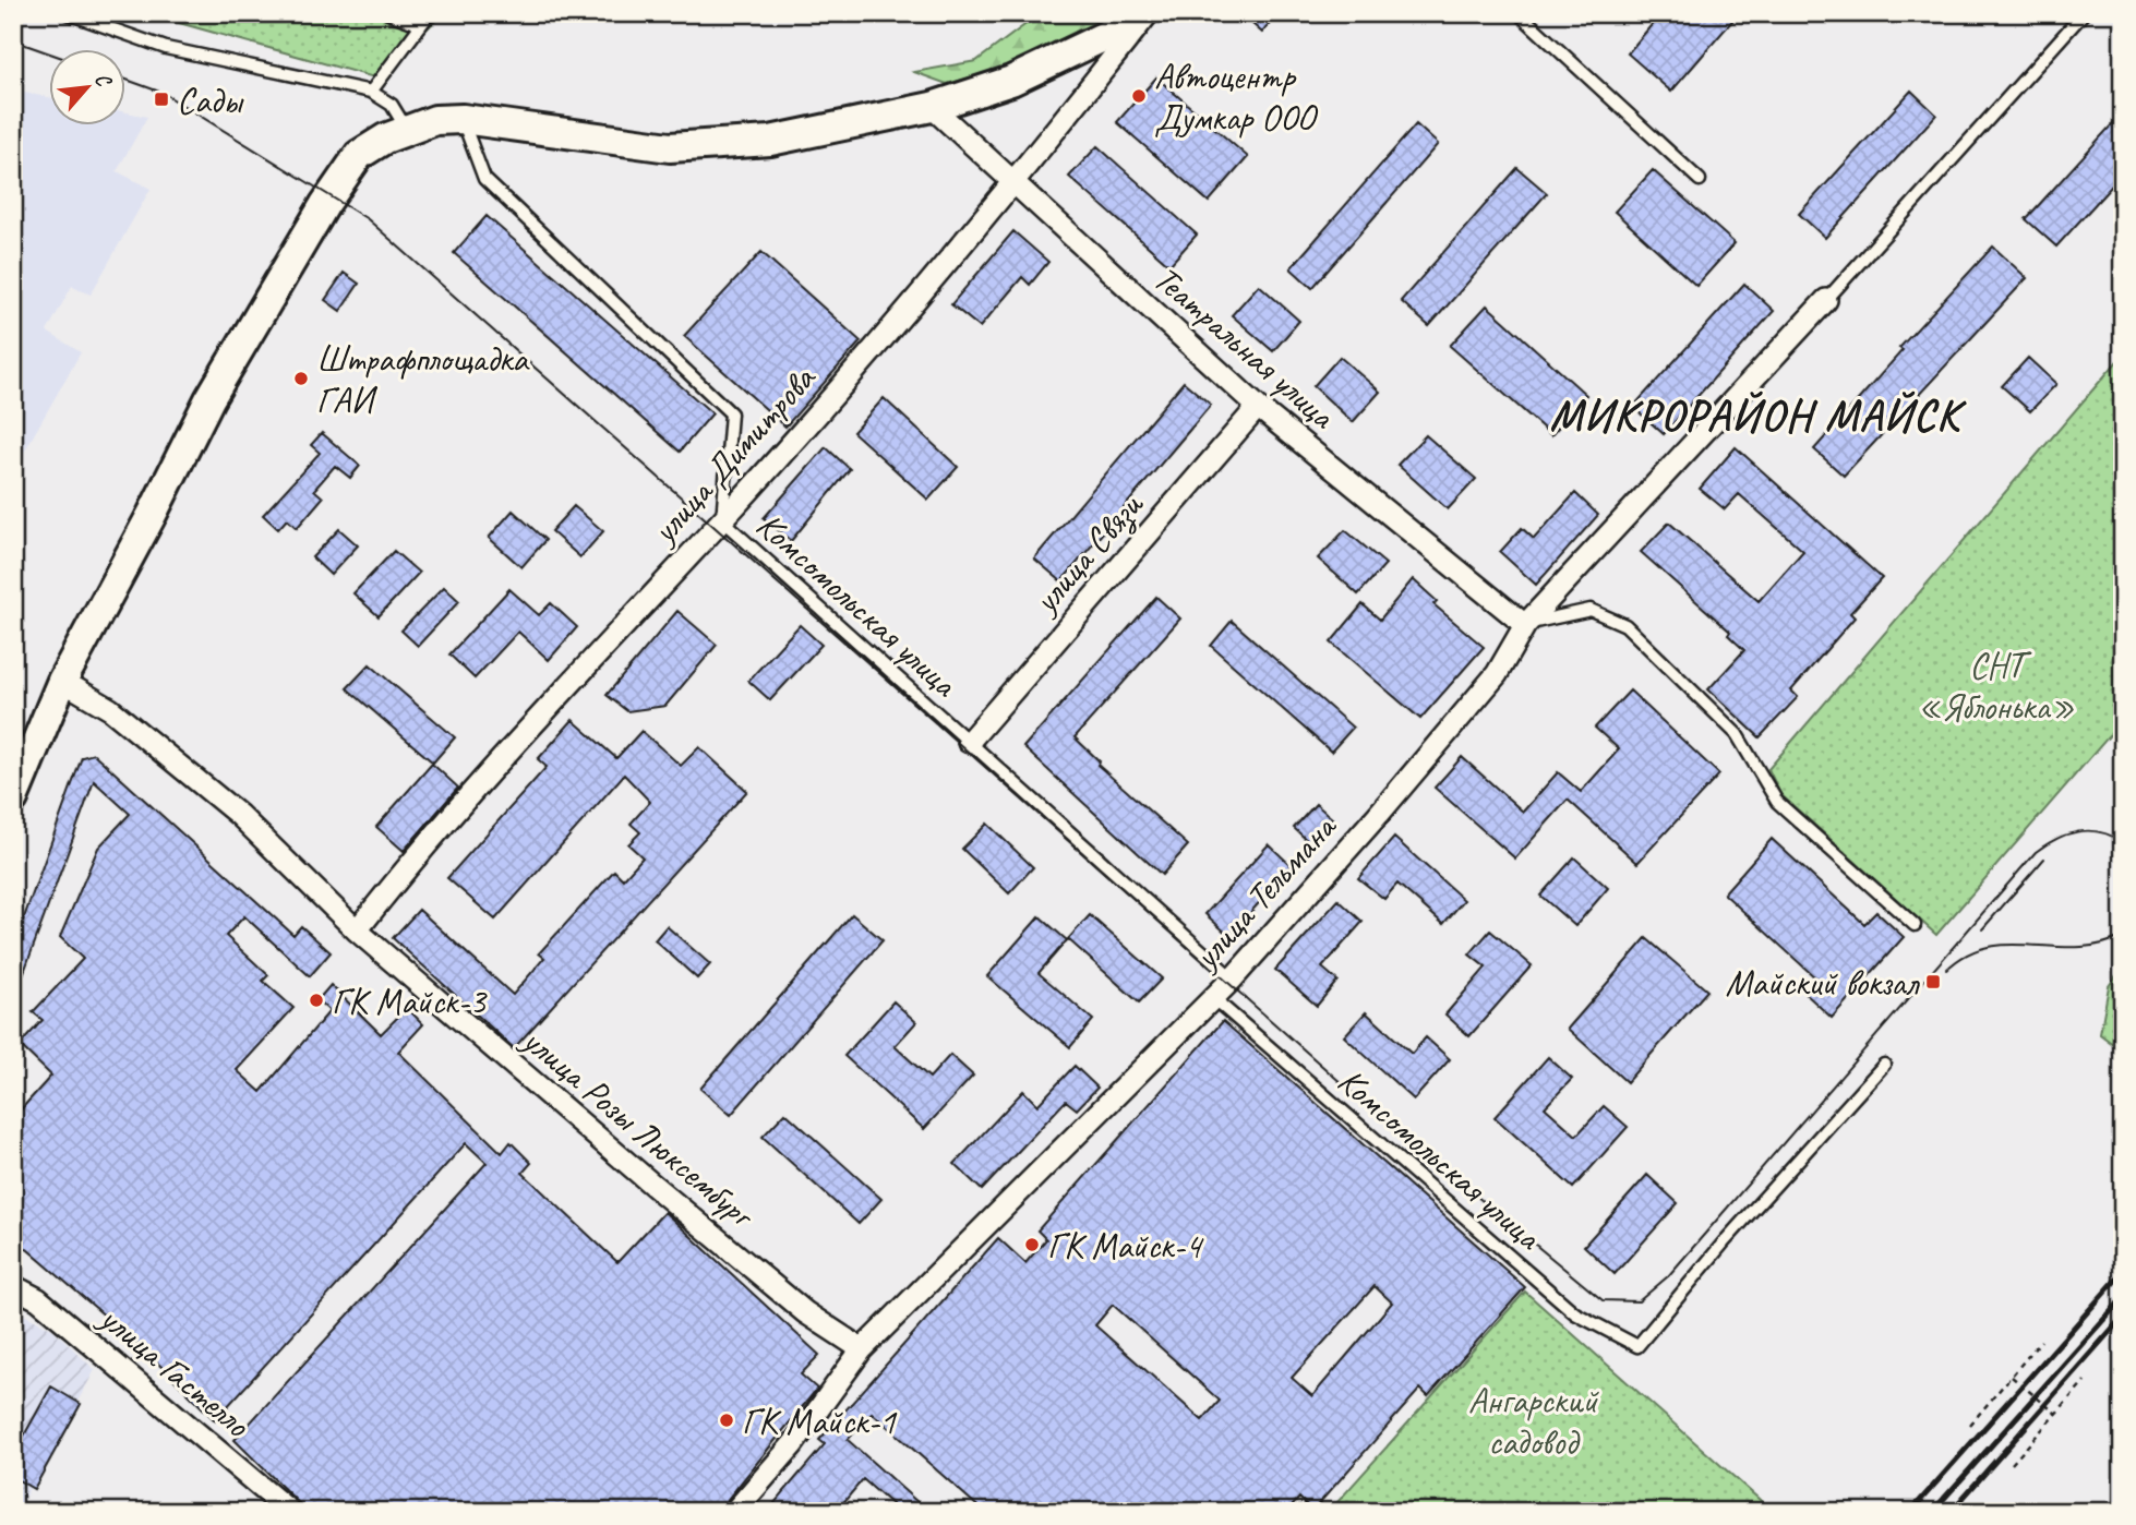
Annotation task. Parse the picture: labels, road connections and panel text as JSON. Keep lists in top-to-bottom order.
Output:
{
  "streets": {
    "street": [
      "Театральная улица",
      "улица Димитрова",
      "улица Связи",
      "улица Тельмана",
      "улица Розы Люксембург",
      "улица Гастелло"
    ],
    "lane": ["Комсомольская улица"]
  },
  "crossings": [
    ["Театральная улица", "улица Димитрова"],
    ["Театральная улица", "улица Связи"],
    ["Театральная улица", "улица Тельмана"],
    ["улица Димитрова", "Комсомольская улица"],
    ["улица Димитрова", "улица Розы Люксембург"],
    ["улица Связи", "Комсомольская улица"],
    ["Комсомольская улица", "улица Тельмана"],
    ["улица Тельмана", "улица Розы Люксембург"]
  ],
  "districts": ["МИКРОРАЙОН МАЙСК"],
  "parks": ["СНТ «Яблонька»", "Ангарский садовод"],
  "places": {
    "other": [
      "Автоцентр Думкар ООО",
      "Штрафплощадка ГАИ",
      "ГК Майск-3",
      "ГК Майск-4",
      "ГК Майск-1"
    ],
    "transit": ["Сады", "Майский вокзал"]
  },
  "north": "top right"
}
